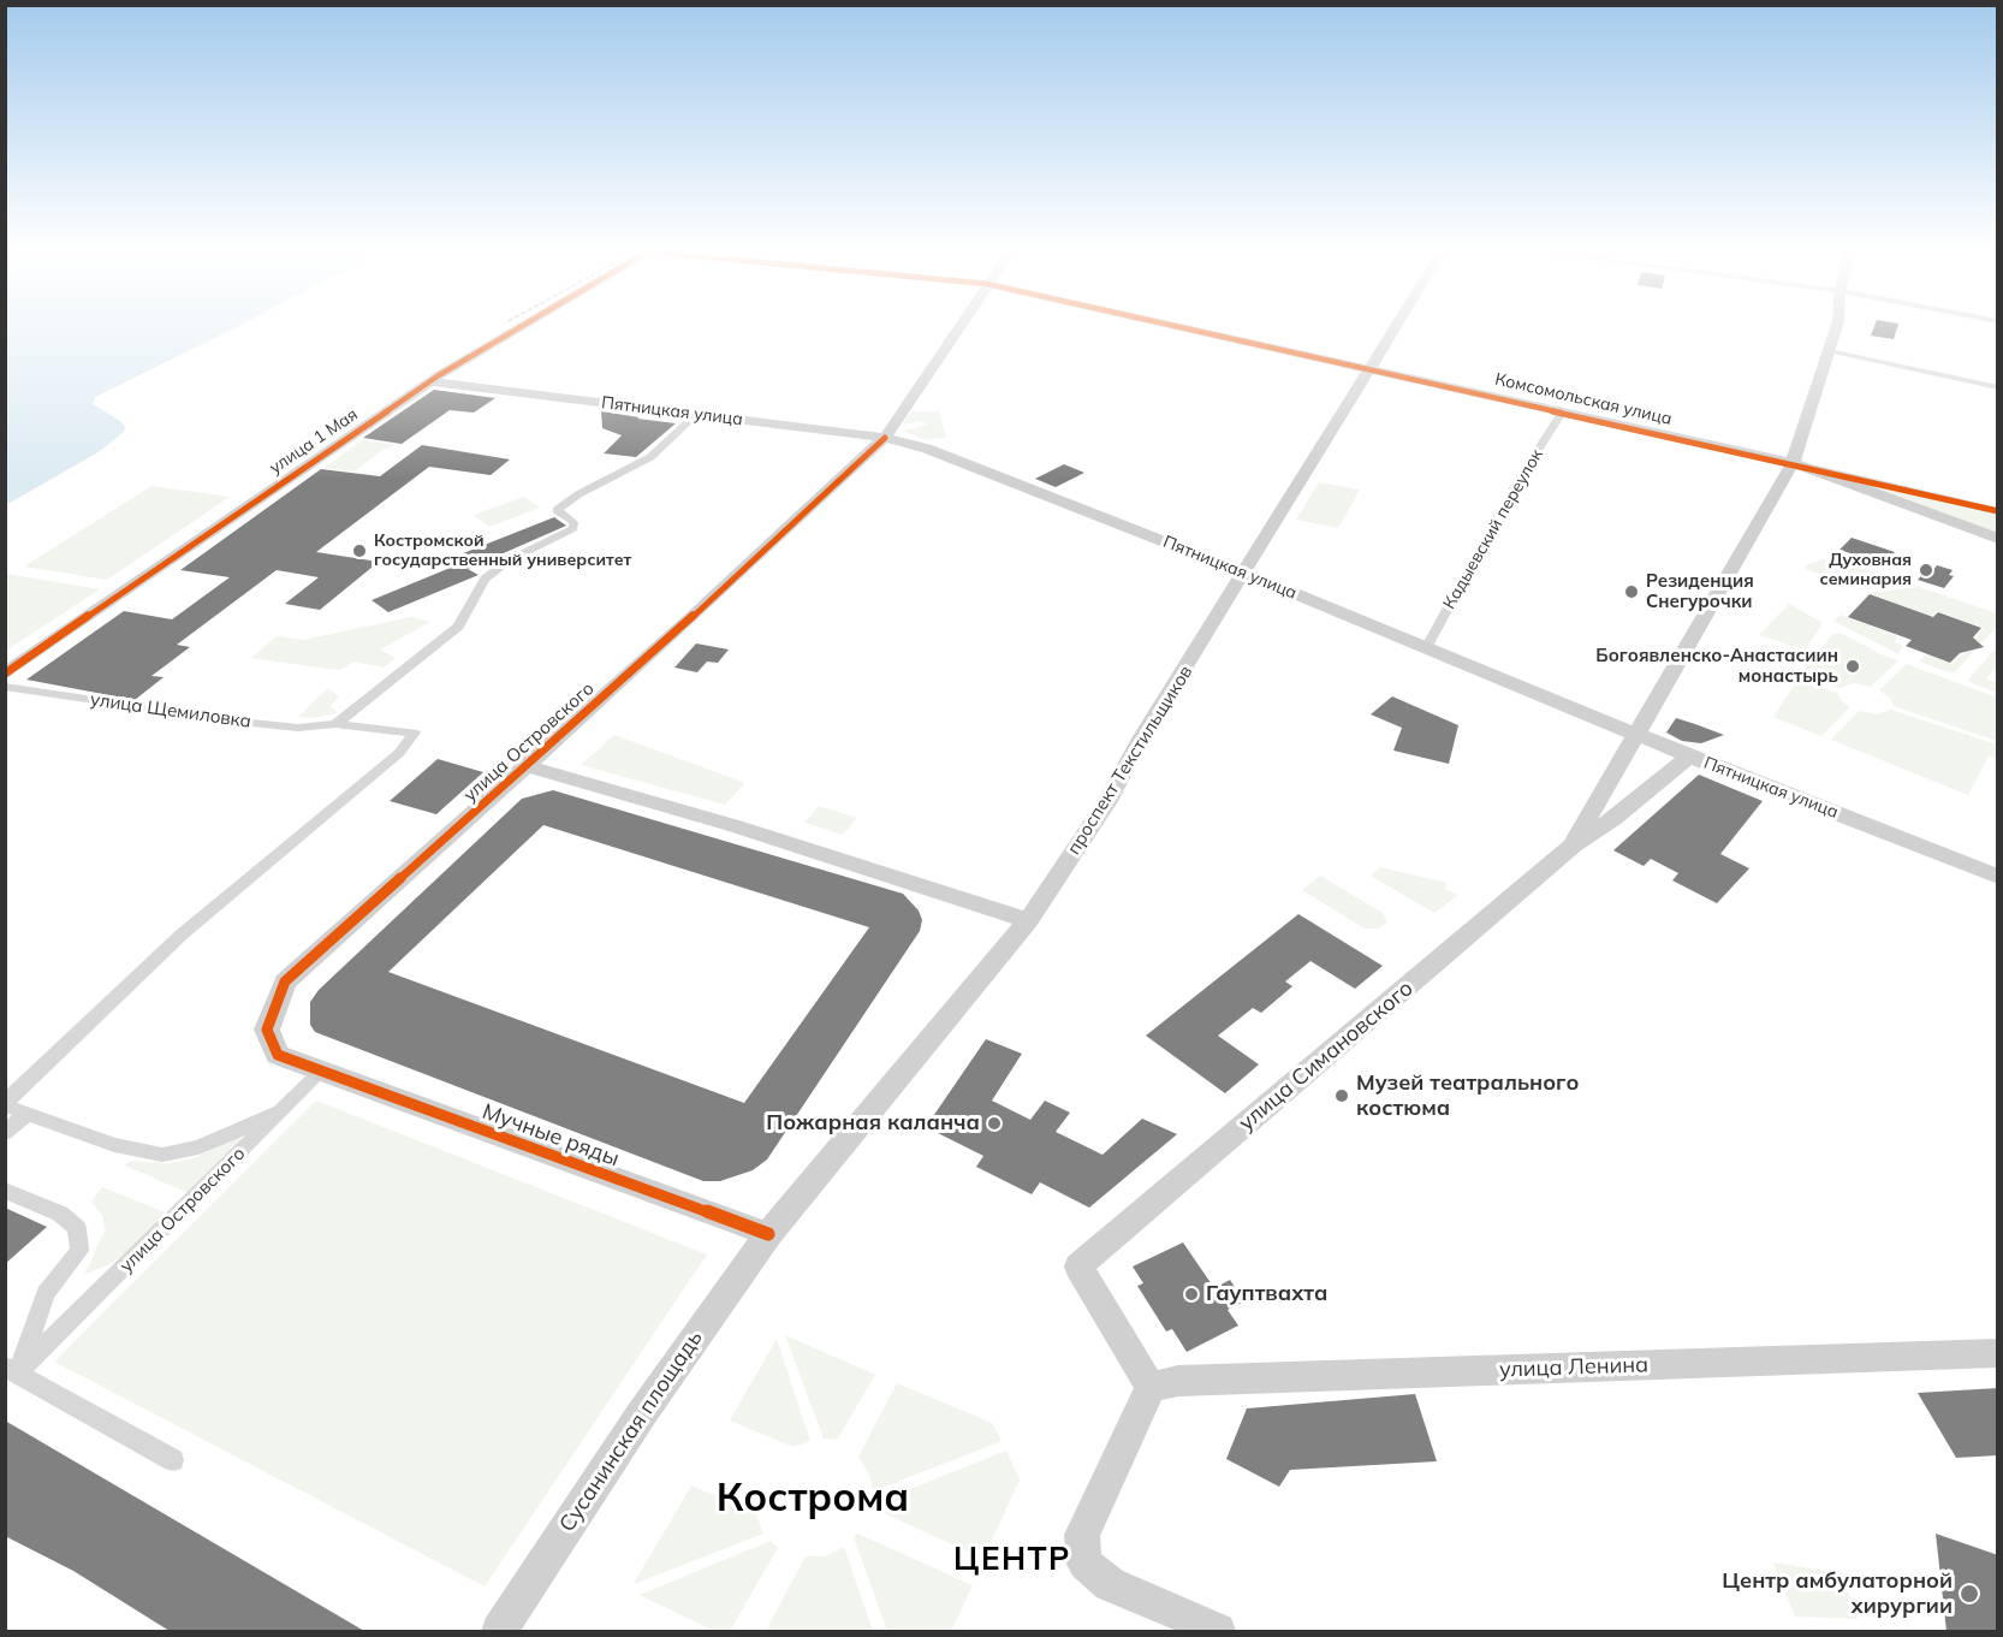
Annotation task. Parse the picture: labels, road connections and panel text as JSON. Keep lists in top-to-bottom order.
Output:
{
  "streets": {
    "street": [
      "Комсомольская улица",
      "Пятницкая улица",
      "улица 1 Мая",
      "Кадыевский переулок",
      "улица Щемиловка",
      "улица Островского",
      "проспект Текстильщиков",
      "улица Симановского",
      "Мучные ряды",
      "улица Ленина",
      "Сусанинская площадь"
    ]
  },
  "crossings": [
    ["Комсомольская улица", "Кадыевский переулок"],
    ["Комсомольская улица", "проспект Текстильщиков"],
    ["Комсомольская улица", "улица Симановского"],
    ["Пятницкая улица", "улица 1 Мая"],
    ["Пятницкая улица", "Кадыевский переулок"],
    ["Пятницкая улица", "улица Островского"],
    ["Пятницкая улица", "проспект Текстильщиков"],
    ["Пятницкая улица", "улица Симановского"],
    ["улица Островского", "Мучные ряды"],
    ["проспект Текстильщиков", "Мучные ряды"],
    ["проспект Текстильщиков", "Сусанинская площадь"],
    ["улица Симановского", "улица Ленина"],
    ["Мучные ряды", "Сусанинская площадь"]
  ],
  "districts": ["Кострома", "ЦЕНТР"],
  "places": [
    "Костромской государственный университет",
    "Духовная семинария",
    "Резиденция Снегурочки",
    "Богоявленско-Анастасиин монастырь",
    "Музей театрального костюма",
    "Пожарная каланча",
    "Гауптвахта",
    "Центр амбулаторной хирургии"
  ]
}
